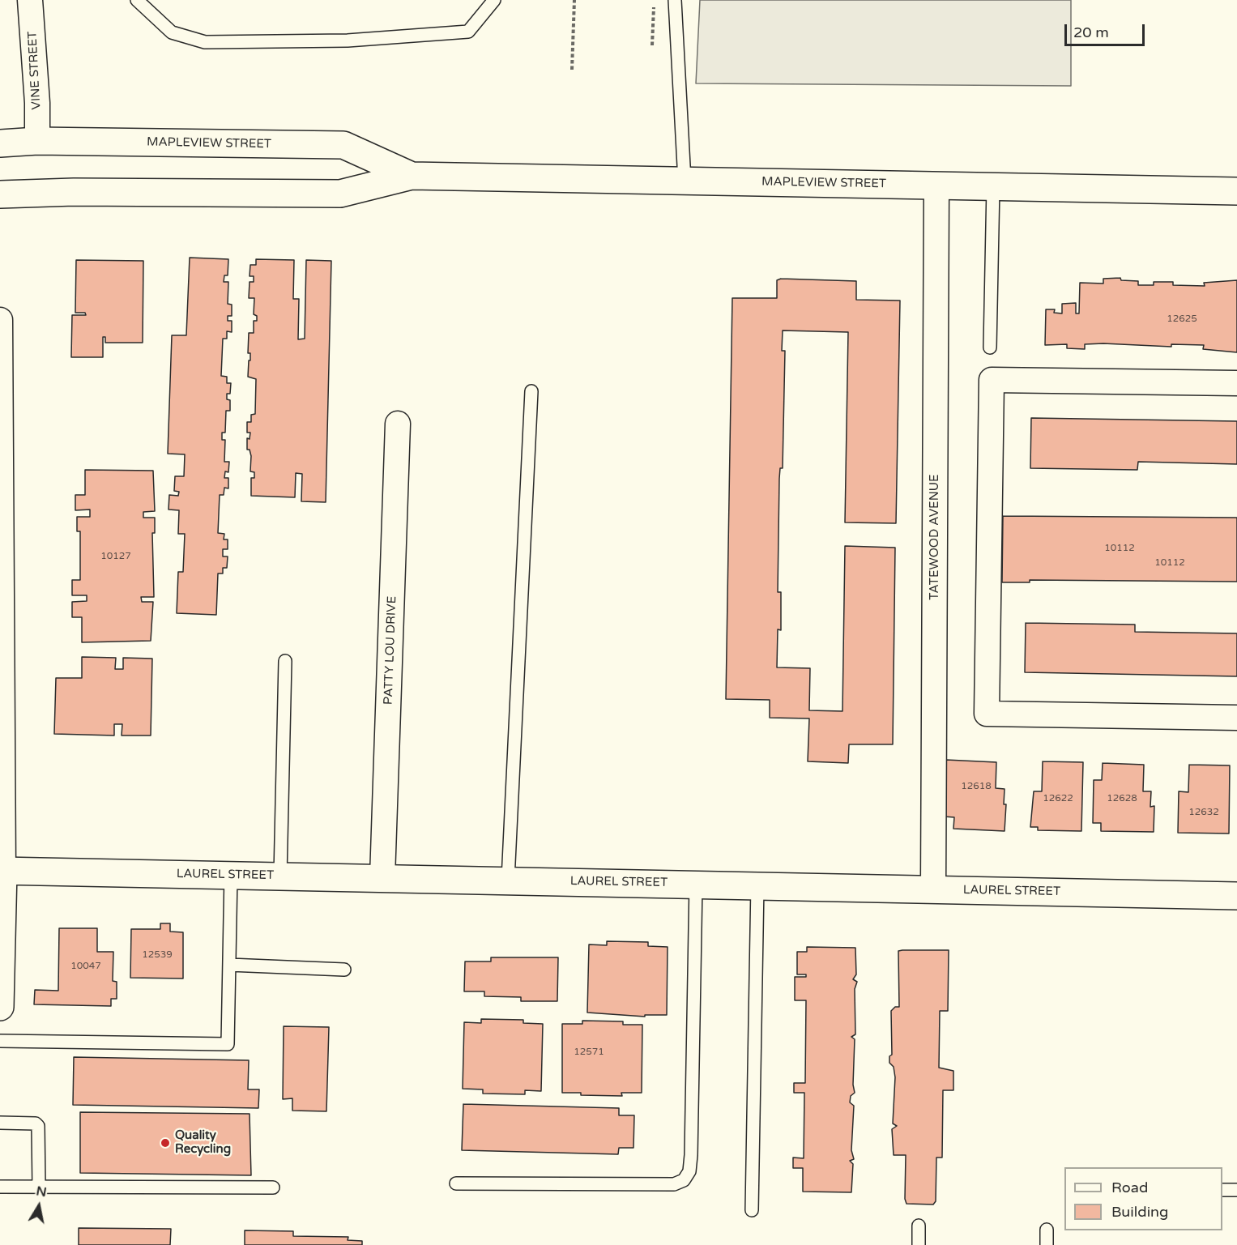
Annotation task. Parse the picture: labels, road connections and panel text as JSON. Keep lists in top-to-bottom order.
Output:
{
  "streets": {
    "main road": ["MAPLEVIEW STREET", "LAUREL STREET"],
    "street": ["VINE STREET", "TATEWOOD AVENUE", "PATTY LOU DRIVE"]
  },
  "crossings": [
    ["VINE STREET", "MAPLEVIEW STREET"],
    ["MAPLEVIEW STREET", "TATEWOOD AVENUE"],
    ["TATEWOOD AVENUE", "LAUREL STREET"],
    ["PATTY LOU DRIVE", "LAUREL STREET"]
  ],
  "places": ["Quality Recycling"],
  "house_numbers": [
    "12625",
    "10112",
    "10127",
    "10112",
    "12618",
    "12622",
    "12628",
    "12632",
    "12539",
    "10047",
    "12571"
  ],
  "legend": ["Road", "Building"],
  "scale_bar": "20 m",
  "north": "top"
}
